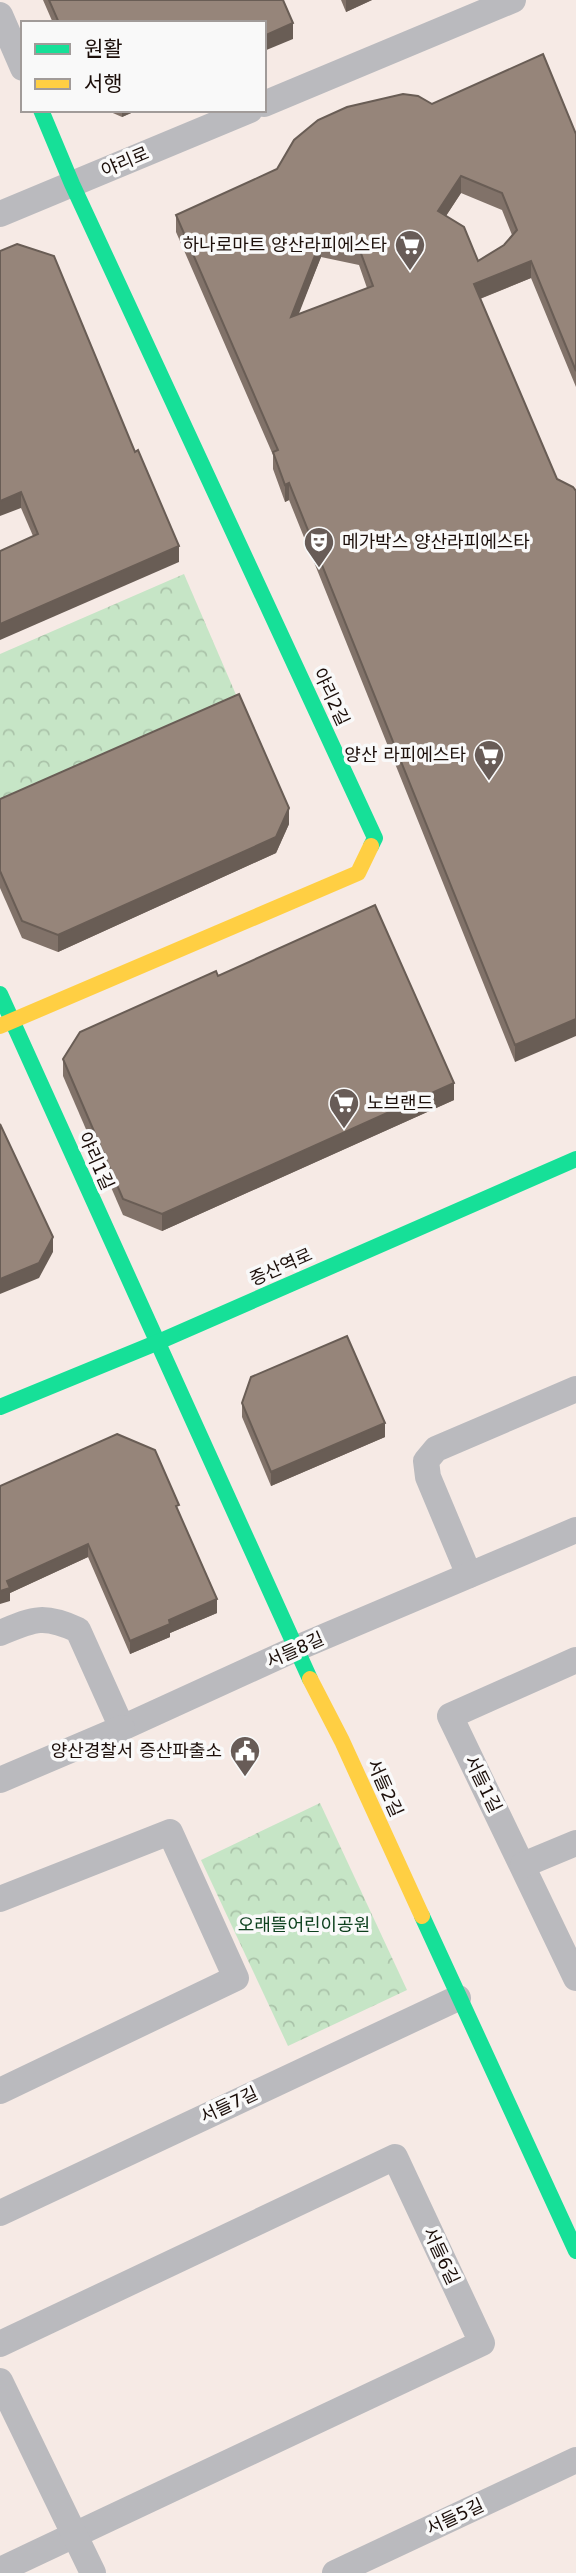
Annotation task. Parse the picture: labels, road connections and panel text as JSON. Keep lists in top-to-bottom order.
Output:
{
  "streets": {
    "street": [
      "야리로",
      "야리2길",
      "야리1길",
      "증산역로",
      "서들8길",
      "서들1길",
      "서들2길",
      "서들7길",
      "서들6길",
      "서들5길"
    ]
  },
  "crossings": [
    ["야리로", "야리2길"],
    ["야리2길", "야리1길"],
    ["야리1길", "증산역로"],
    ["야리1길", "서들2길"],
    ["증산역로", "서들2길"],
    ["서들8길", "서들2길"],
    ["서들2길", "서들7길"]
  ],
  "parks": ["오래뜰어린이공원"],
  "places": {
    "supermarket": ["하나로마트 양산라피에스타", "양산 라피에스타", "노브랜드"],
    "theatre": ["메가박스 양산라피에스타"],
    "public building": ["양산경찰서 증산파출소"]
  },
  "legend": ["원활", "서행"]
}
